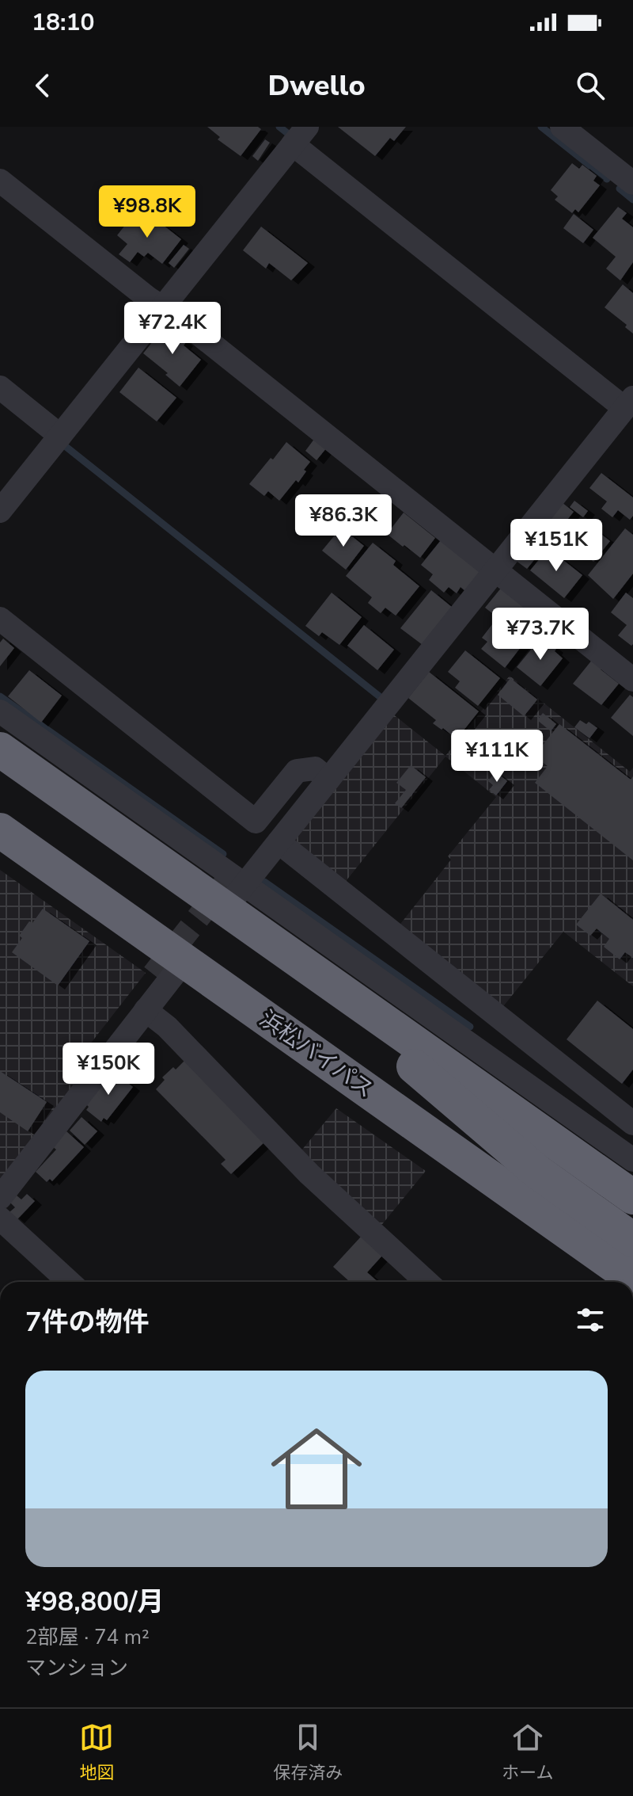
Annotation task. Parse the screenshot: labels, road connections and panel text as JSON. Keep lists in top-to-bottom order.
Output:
{
  "streets": {
    "highway": ["浜松バイパス"]
  },
  "page": {
    "status": "18:10",
    "header": "Dwello",
    "price": [
      "¥98.8K",
      "¥72.4K",
      "¥86.3K",
      "¥151K",
      "¥73.7K",
      "¥111K",
      "¥150K"
    ],
    "heading": "7件の物件",
    "list": [
      {
        "name": "¥98,800/月",
        "note": "2部屋 · 74 m² · マンション"
      }
    ],
    "tabs": ["地図", "保存済み", "ホーム"]
  }
}
